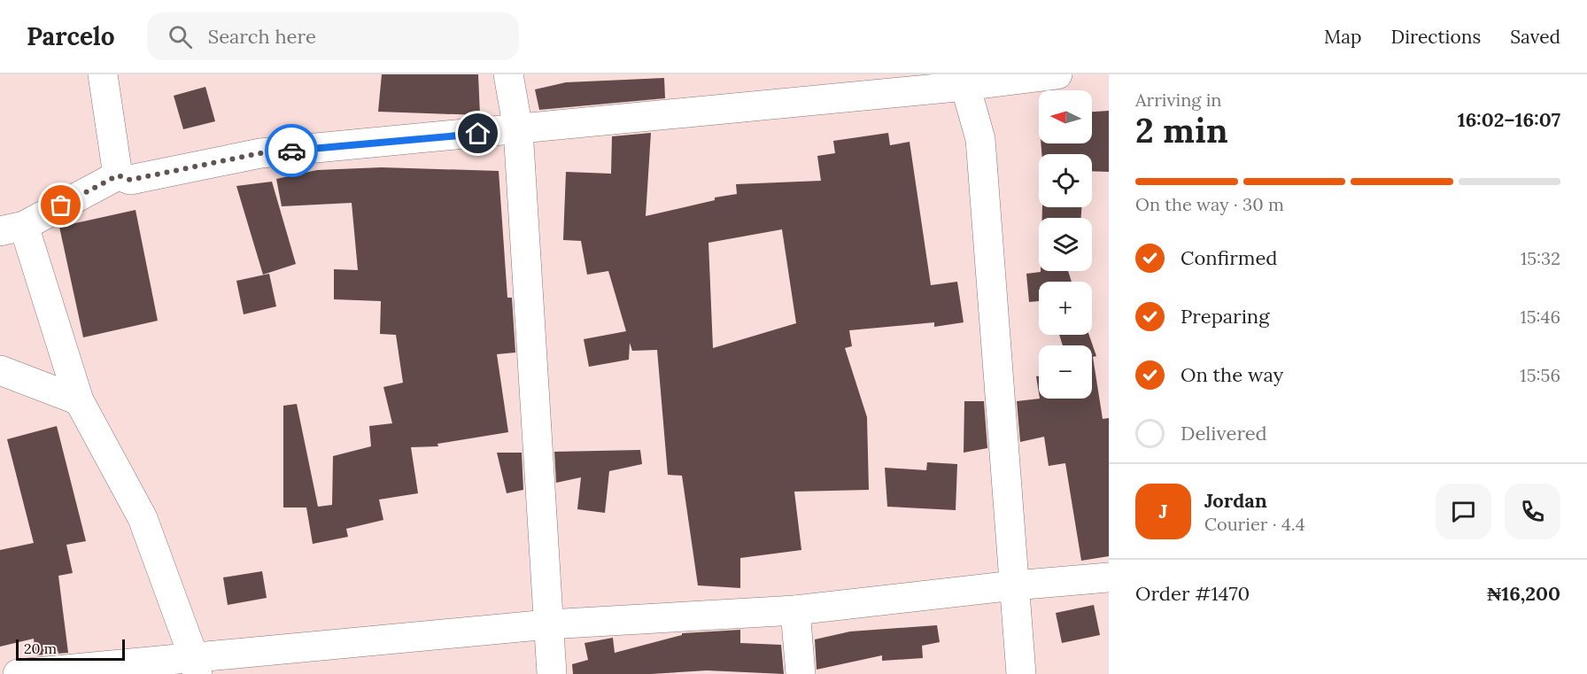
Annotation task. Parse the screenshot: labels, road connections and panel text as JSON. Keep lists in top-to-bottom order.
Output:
{
  "scale_bar": "20 m",
  "north": "left",
  "page": {
    "header": "Parcelo",
    "search": "Search here",
    "nav": ["Map", "Directions", "Saved"],
    "heading": ["2 min", "Arriving in", "16:02–16:07"],
    "panel": [
      "Jordan",
      "Courier · 4.4",
      "Order #1470",
      "₦16,200"
    ],
    "map_buttons": ["+", "−"],
    "bar": "On the way · 30 m",
    "list": [
      ["Confirmed", "15:32"],
      ["Preparing", "15:46"],
      ["On the way", "15:56"],
      "Delivered"
    ],
    "round": "J",
    "scale": "20 m"
  }
}
